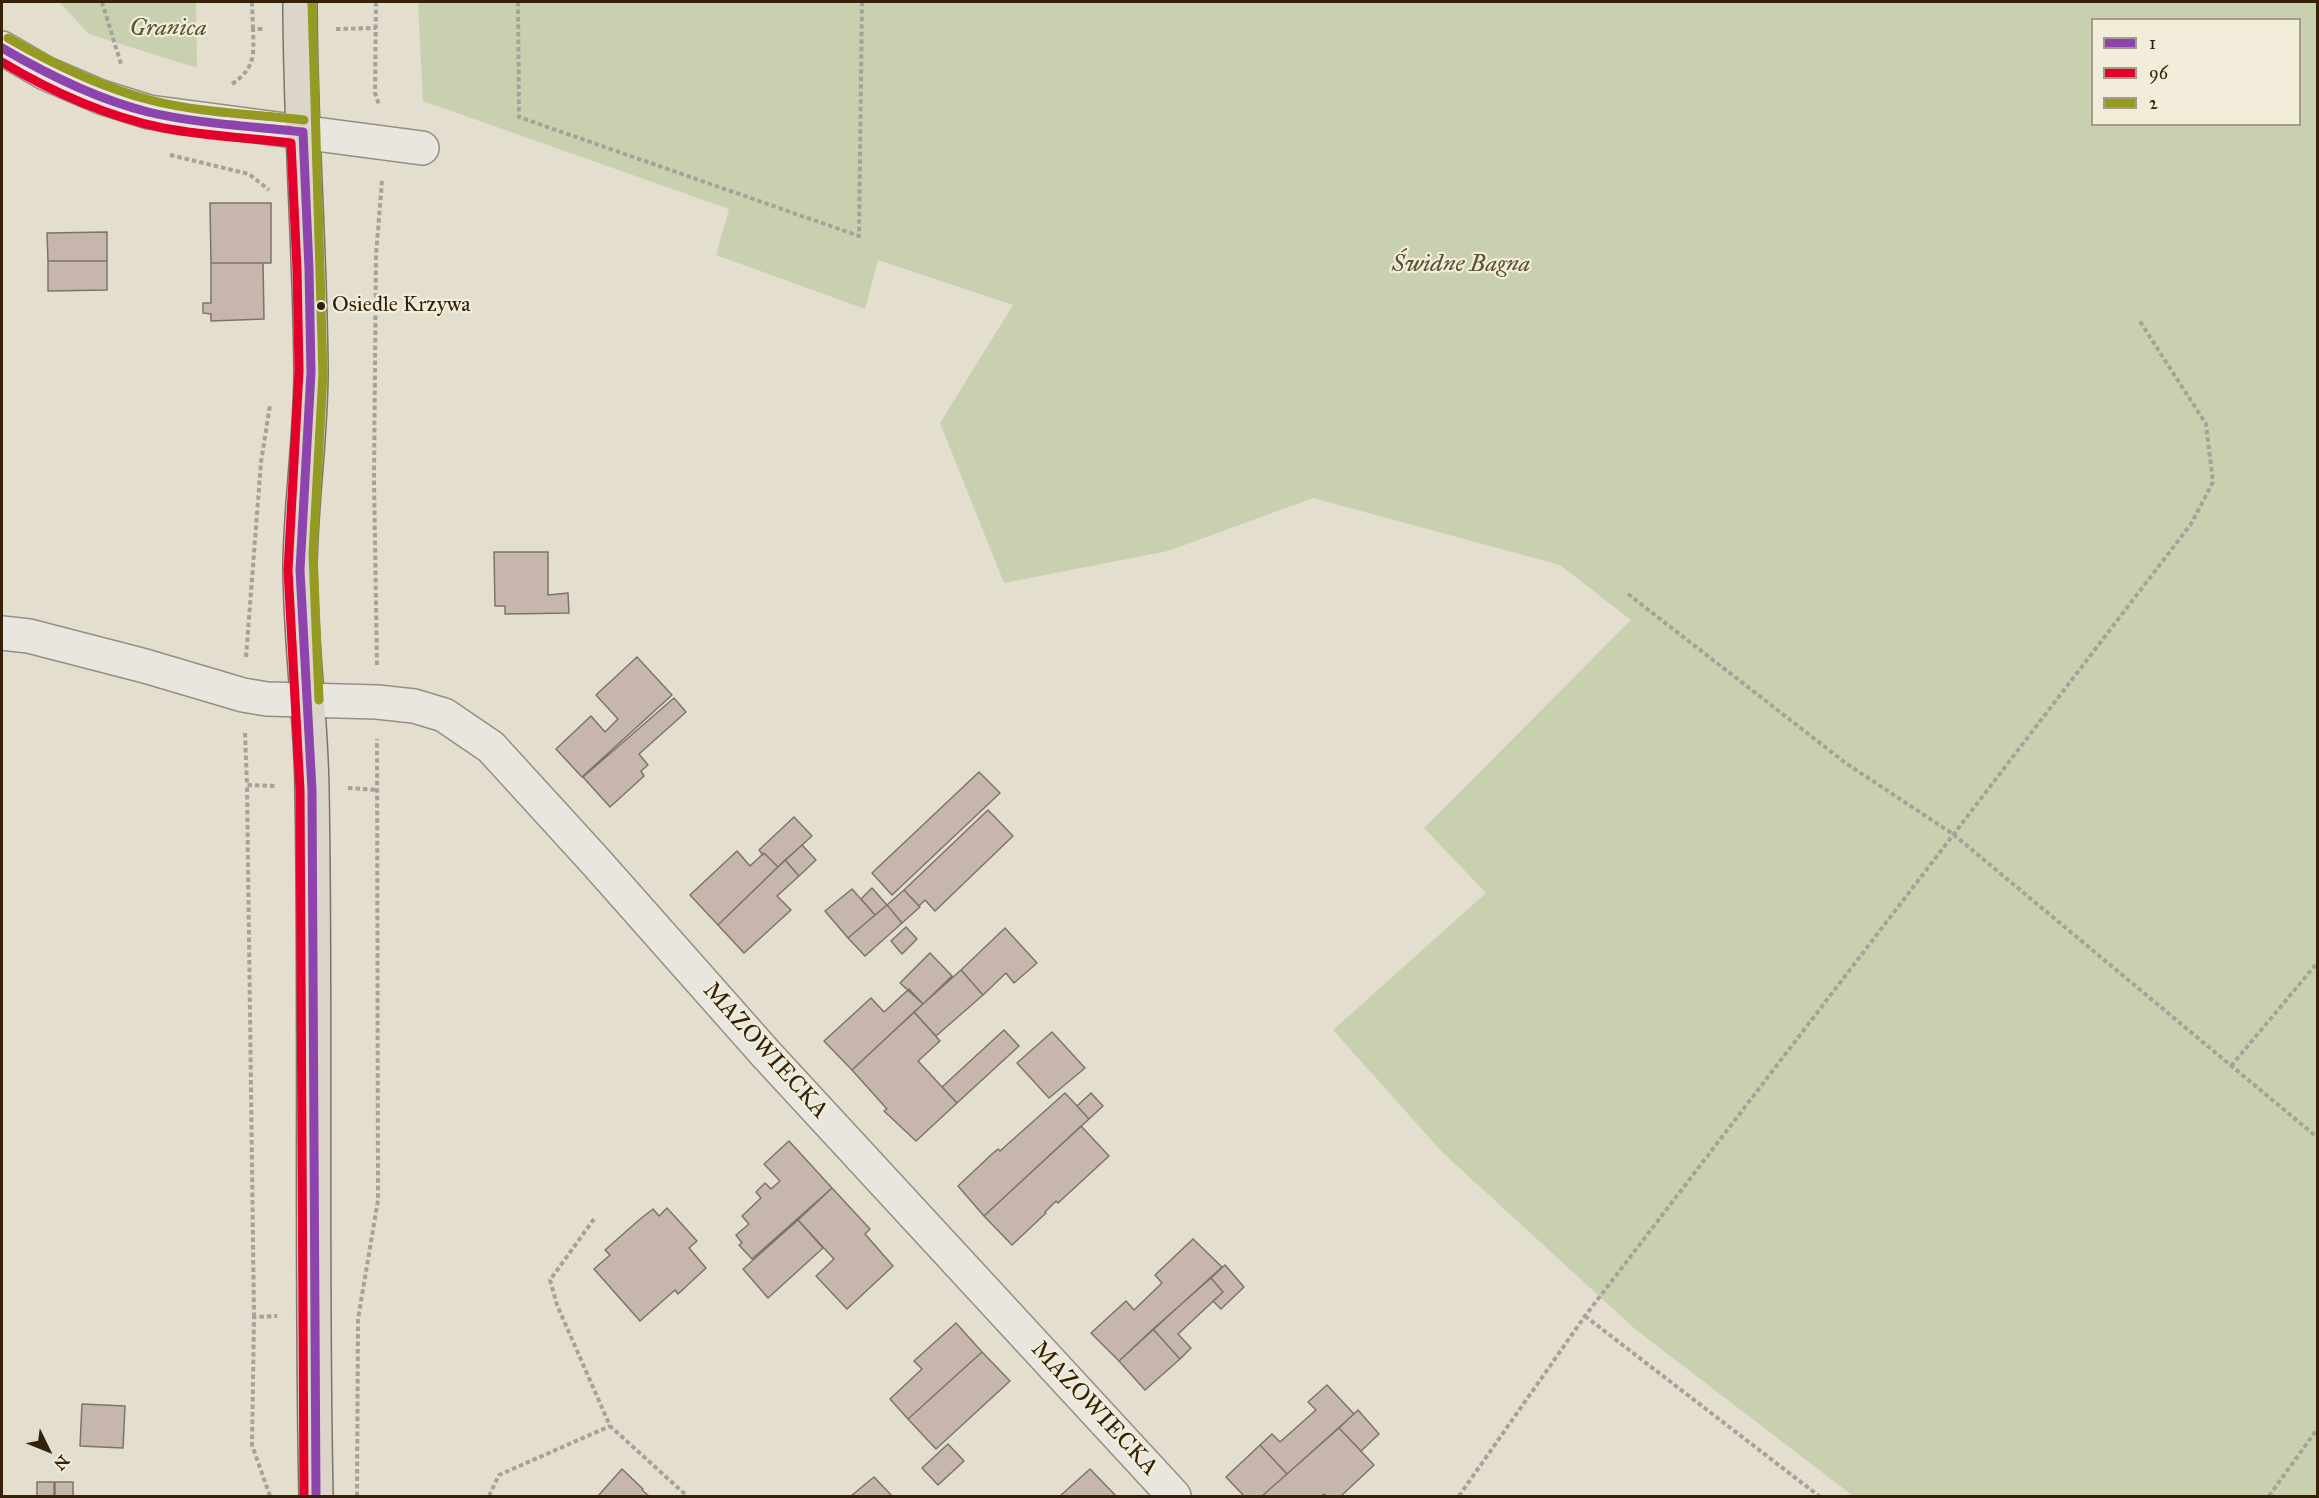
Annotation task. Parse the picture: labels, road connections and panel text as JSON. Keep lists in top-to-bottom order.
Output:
{
  "streets": {
    "street": ["MAZOWIECKA"]
  },
  "parks": ["Granica", "Świdne Bagna"],
  "places": ["Osiedle Krzywa"],
  "lines": ["transit line 2", "transit line 1", "transit line 96"],
  "legend": ["1", "96", "2"],
  "north": "bottom right"
}
